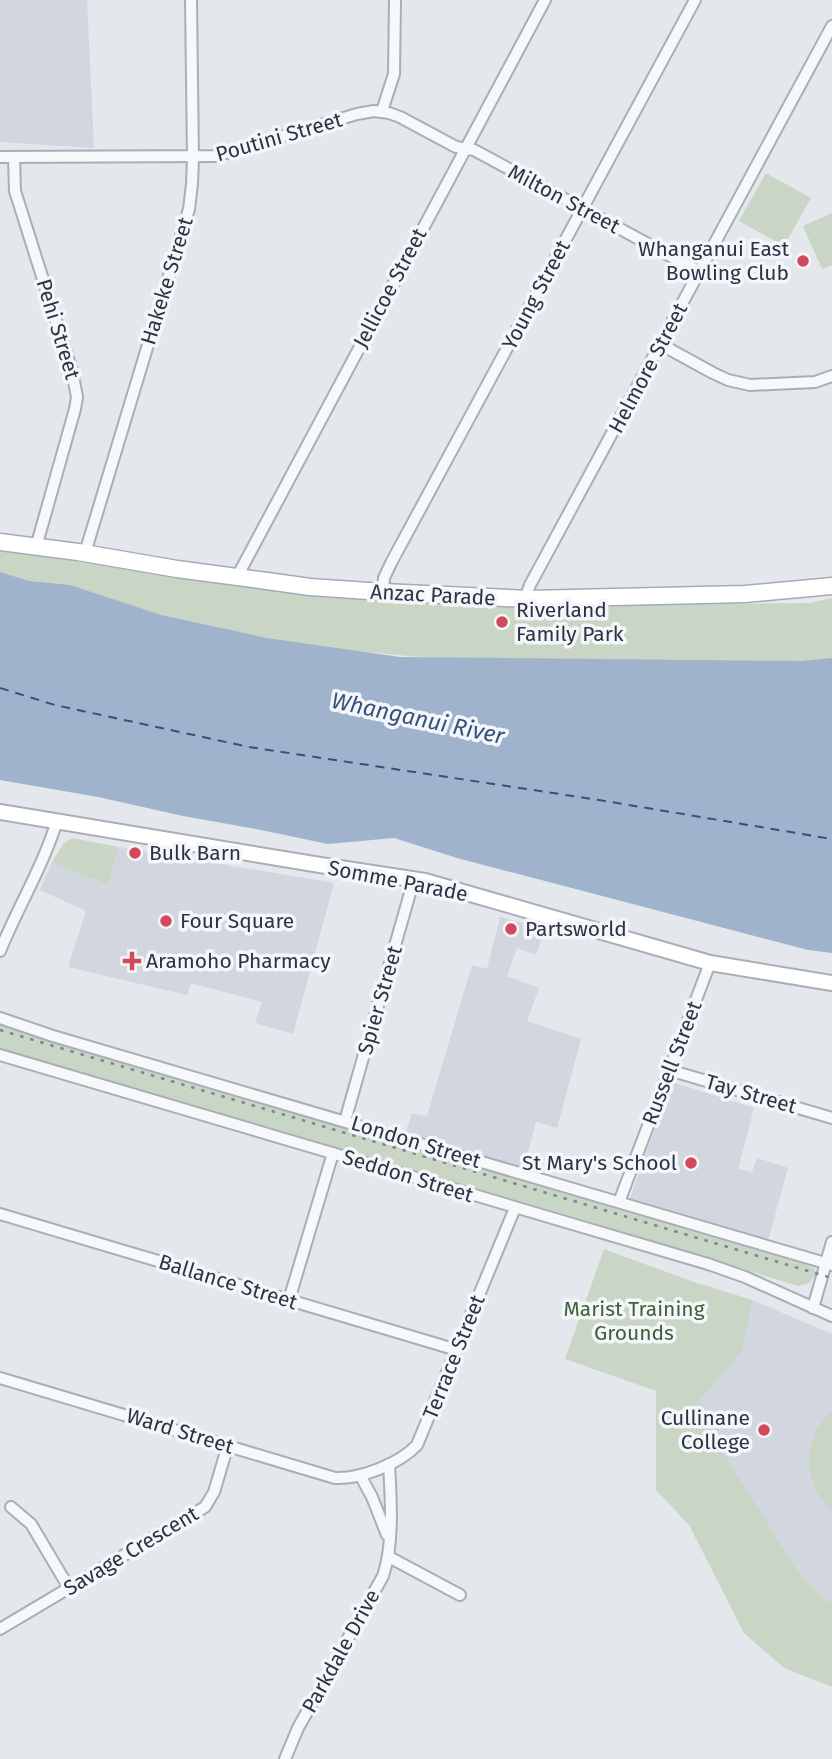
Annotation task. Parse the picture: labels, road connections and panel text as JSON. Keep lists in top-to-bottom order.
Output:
{
  "streets": {
    "main road": ["Anzac Parade", "Somme Parade"],
    "street": [
      "Poutini Street",
      "Milton Street",
      "Hakeke Street",
      "Jellicoe Street",
      "Young Street",
      "Pehi Street",
      "Helmore Street",
      "Spier Street",
      "Russell Street",
      "Tay Street",
      "London Street",
      "Seddon Street",
      "Ballance Street",
      "Terrace Street",
      "Ward Street",
      "Savage Crescent",
      "Parkdale Drive"
    ]
  },
  "crossings": [
    ["Poutini Street", "Hakeke Street"],
    ["Poutini Street", "Pehi Street"],
    ["Milton Street", "Jellicoe Street"],
    ["Milton Street", "Young Street"],
    ["Milton Street", "Helmore Street"],
    ["Hakeke Street", "Anzac Parade"],
    ["Jellicoe Street", "Anzac Parade"],
    ["Young Street", "Anzac Parade"],
    ["Pehi Street", "Anzac Parade"],
    ["Helmore Street", "Anzac Parade"],
    ["Somme Parade", "Spier Street"],
    ["Somme Parade", "Russell Street"],
    ["Spier Street", "London Street"],
    ["Russell Street", "Tay Street"],
    ["Russell Street", "London Street"],
    ["Seddon Street", "Terrace Street"],
    ["Ballance Street", "Terrace Street"],
    ["Terrace Street", "Ward Street"],
    ["Terrace Street", "Parkdale Drive"],
    ["Ward Street", "Savage Crescent"],
    ["Ward Street", "Parkdale Drive"]
  ],
  "water": ["Whanganui River"],
  "parks": ["Marist Training Grounds"],
  "places": {
    "other": [
      "Whanganui East Bowling Club",
      "Riverland Family Park",
      "Bulk Barn",
      "Four Square",
      "Partsworld",
      "St Mary's School",
      "Cullinane College"
    ],
    "health": ["Aramoho Pharmacy"]
  }
}
